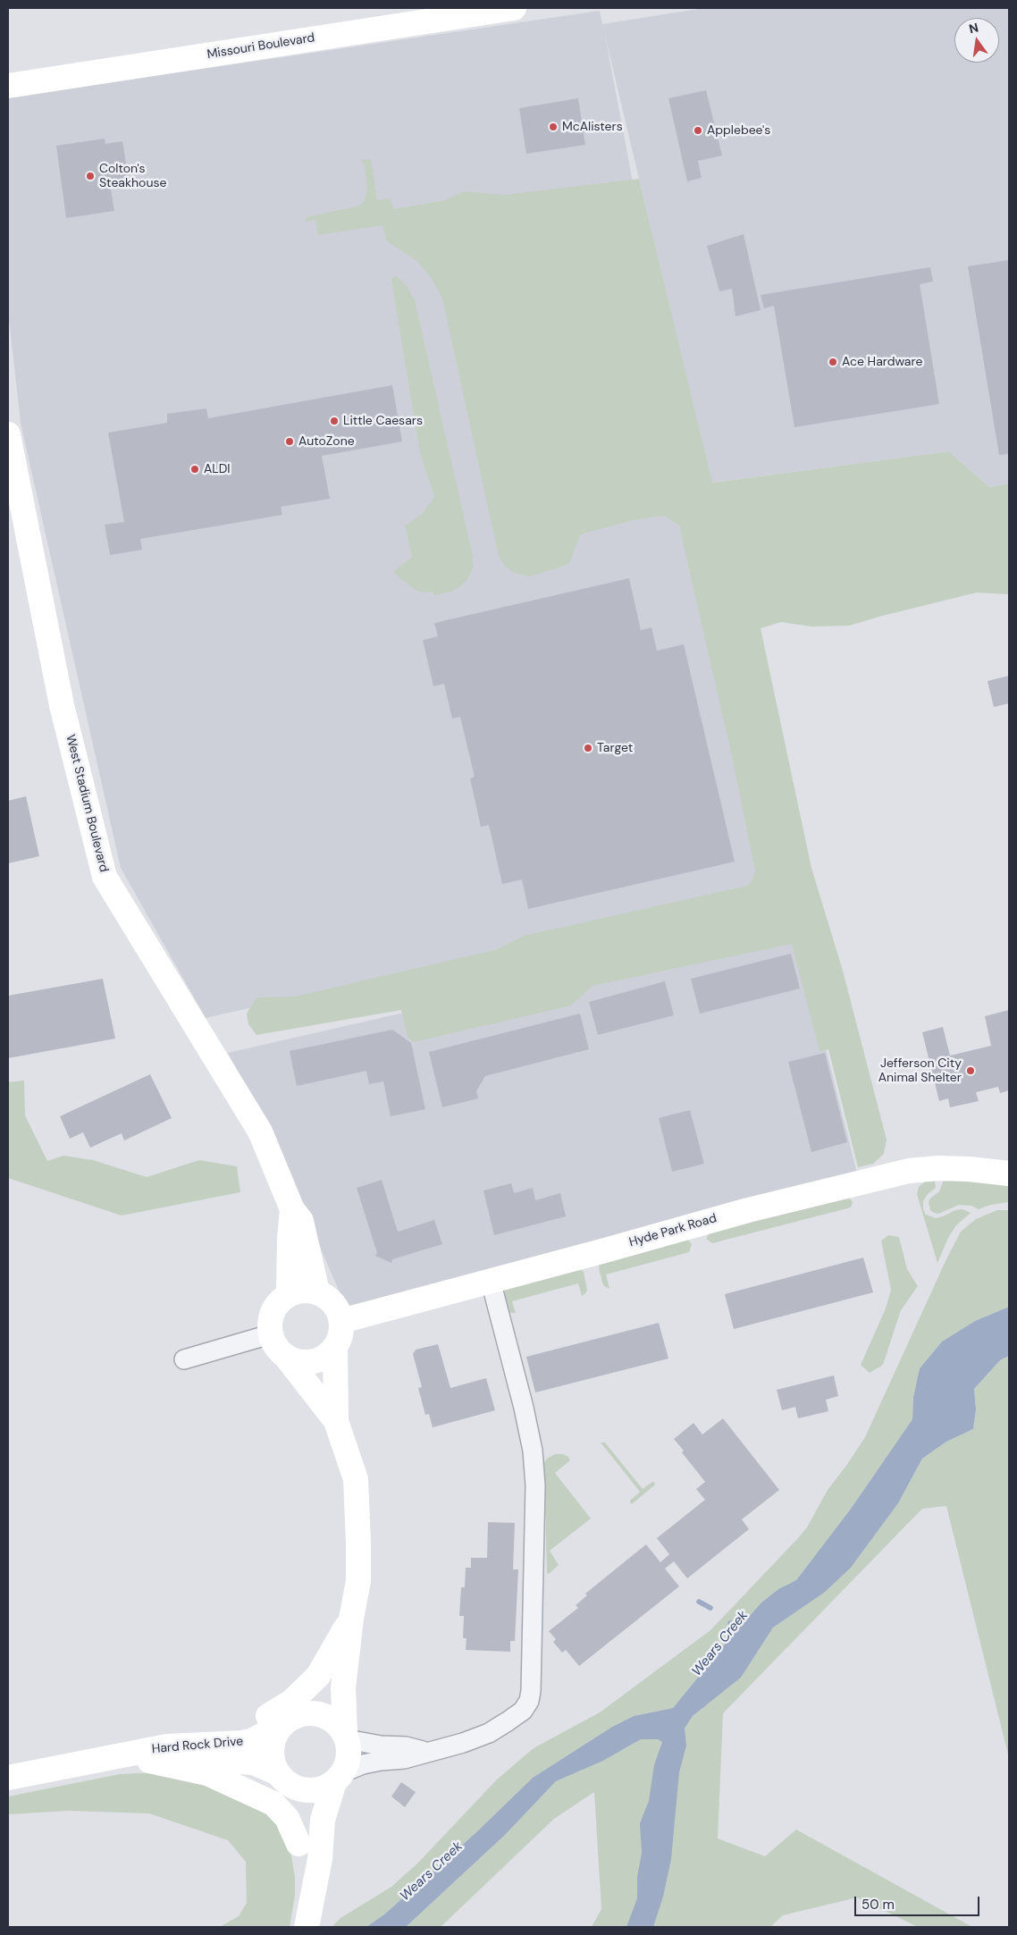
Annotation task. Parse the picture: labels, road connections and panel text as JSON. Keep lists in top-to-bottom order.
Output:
{
  "streets": {
    "main road": [
      "Missouri Boulevard",
      "West Stadium Boulevard",
      "Hyde Park Road",
      "Hard Rock Drive"
    ]
  },
  "crossings": [
    ["West Stadium Boulevard", "Hyde Park Road"]
  ],
  "water": ["Wears Creek"],
  "places": [
    "McAlisters",
    "Applebee's",
    "Colton's Steakhouse",
    "Ace Hardware",
    "Little Caesars",
    "AutoZone",
    "ALDI",
    "Target",
    "Jefferson City Animal Shelter"
  ],
  "scale_bar": "50 m",
  "north": "top"
}
